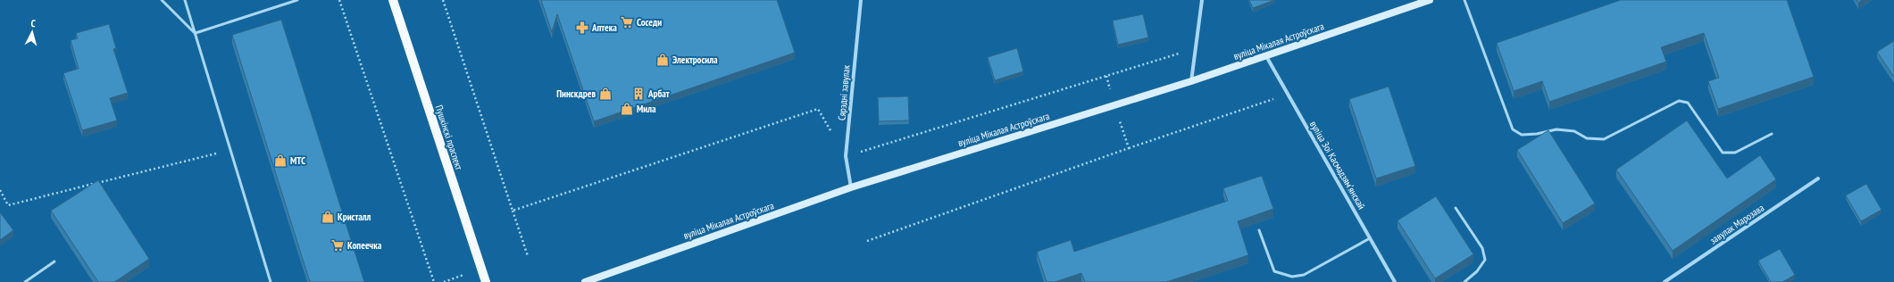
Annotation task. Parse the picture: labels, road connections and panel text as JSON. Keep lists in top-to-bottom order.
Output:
{
  "streets": {
    "main road": ["вуліца Мікалая Астроўскага", "Пушкінскі праспект"],
    "street": ["Сярэдні завулак", "вуліца Зоі Касмадзямʼянскай", "завулак Марозава"]
  },
  "crossings": [
    ["вуліца Мікалая Астроўскага", "Сярэдні завулак"],
    ["вуліца Мікалая Астроўскага", "вуліца Зоі Касмадзямʼянскай"]
  ],
  "places": {
    "supermarket": ["Соседи", "Копеечка"],
    "pharmacy": ["Аптека"],
    "shop": [
      "Электросила",
      "Пинскдрев",
      "Мила",
      "МТС",
      "Кристалл"
    ],
    "building": ["Арбат"]
  },
  "north": "top"
}
